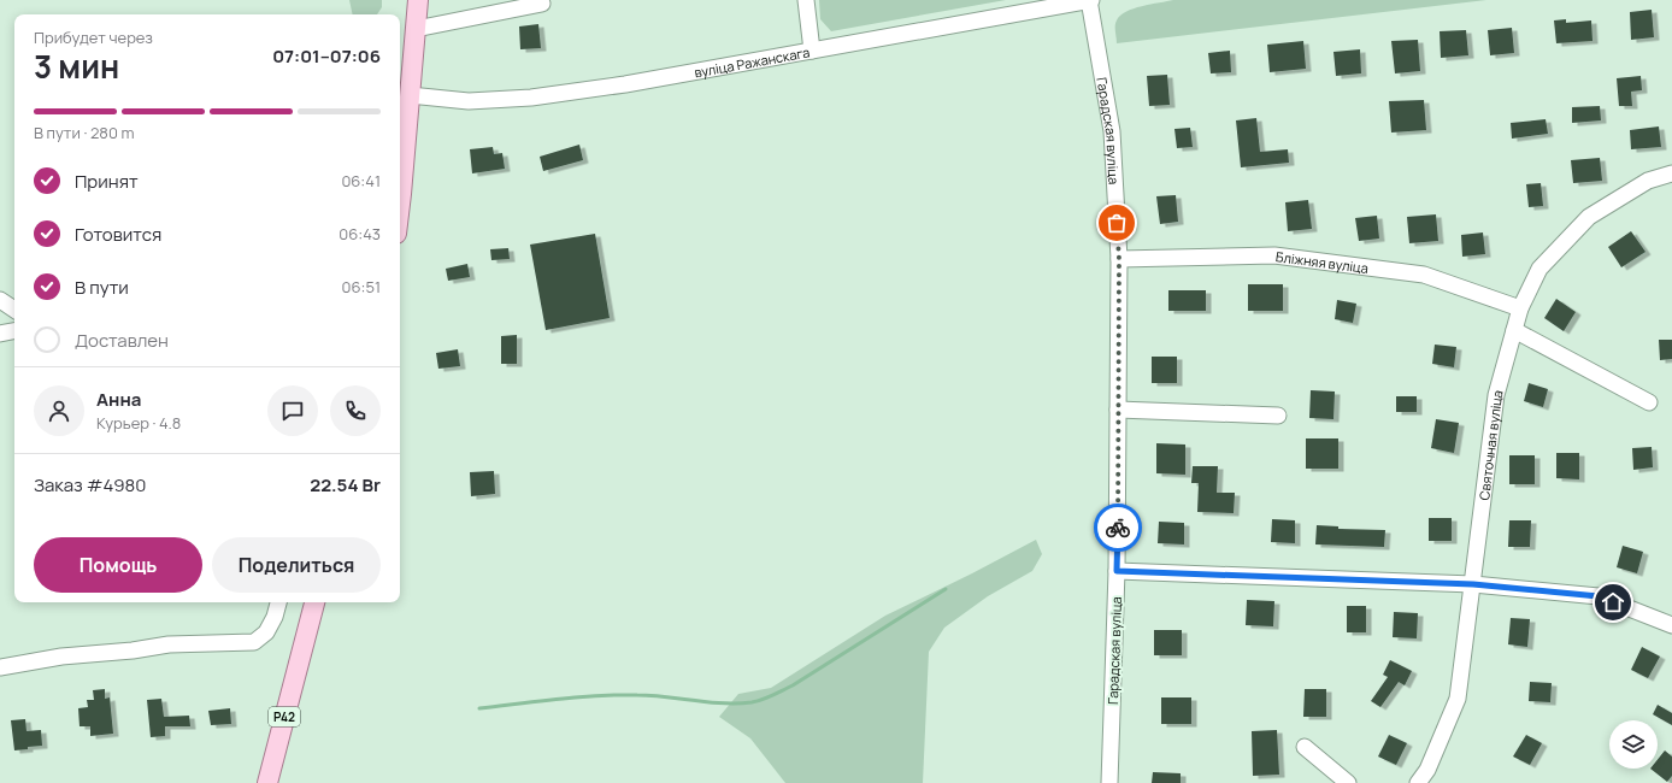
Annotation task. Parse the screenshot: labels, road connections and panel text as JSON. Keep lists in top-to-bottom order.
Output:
{
  "streets": {
    "main road": ["Р42"],
    "street": [
      "вуліца Ражанскага",
      "Гарадская вуліца",
      "Бліжняя вуліца",
      "Святочная вуліца"
    ]
  },
  "crossings": [
    ["вуліца Ражанскага", "Гарадская вуліца"],
    ["Гарадская вуліца", "Бліжняя вуліца"],
    ["Бліжняя вуліца", "Святочная вуліца"]
  ],
  "page": {
    "heading": ["3 мин", "Прибудет через", "07:01–07:06"],
    "panel": [
      "Анна",
      "Курьер · 4.8",
      "Заказ #4980",
      "22.54 Br"
    ],
    "bar": "В пути · 280 m",
    "list": [
      ["Принят", "06:41"],
      ["Готовится", "06:43"],
      ["В пути", "06:51"],
      "Доставлен"
    ],
    "buttons": ["Помощь", "Поделиться"]
  }
}
